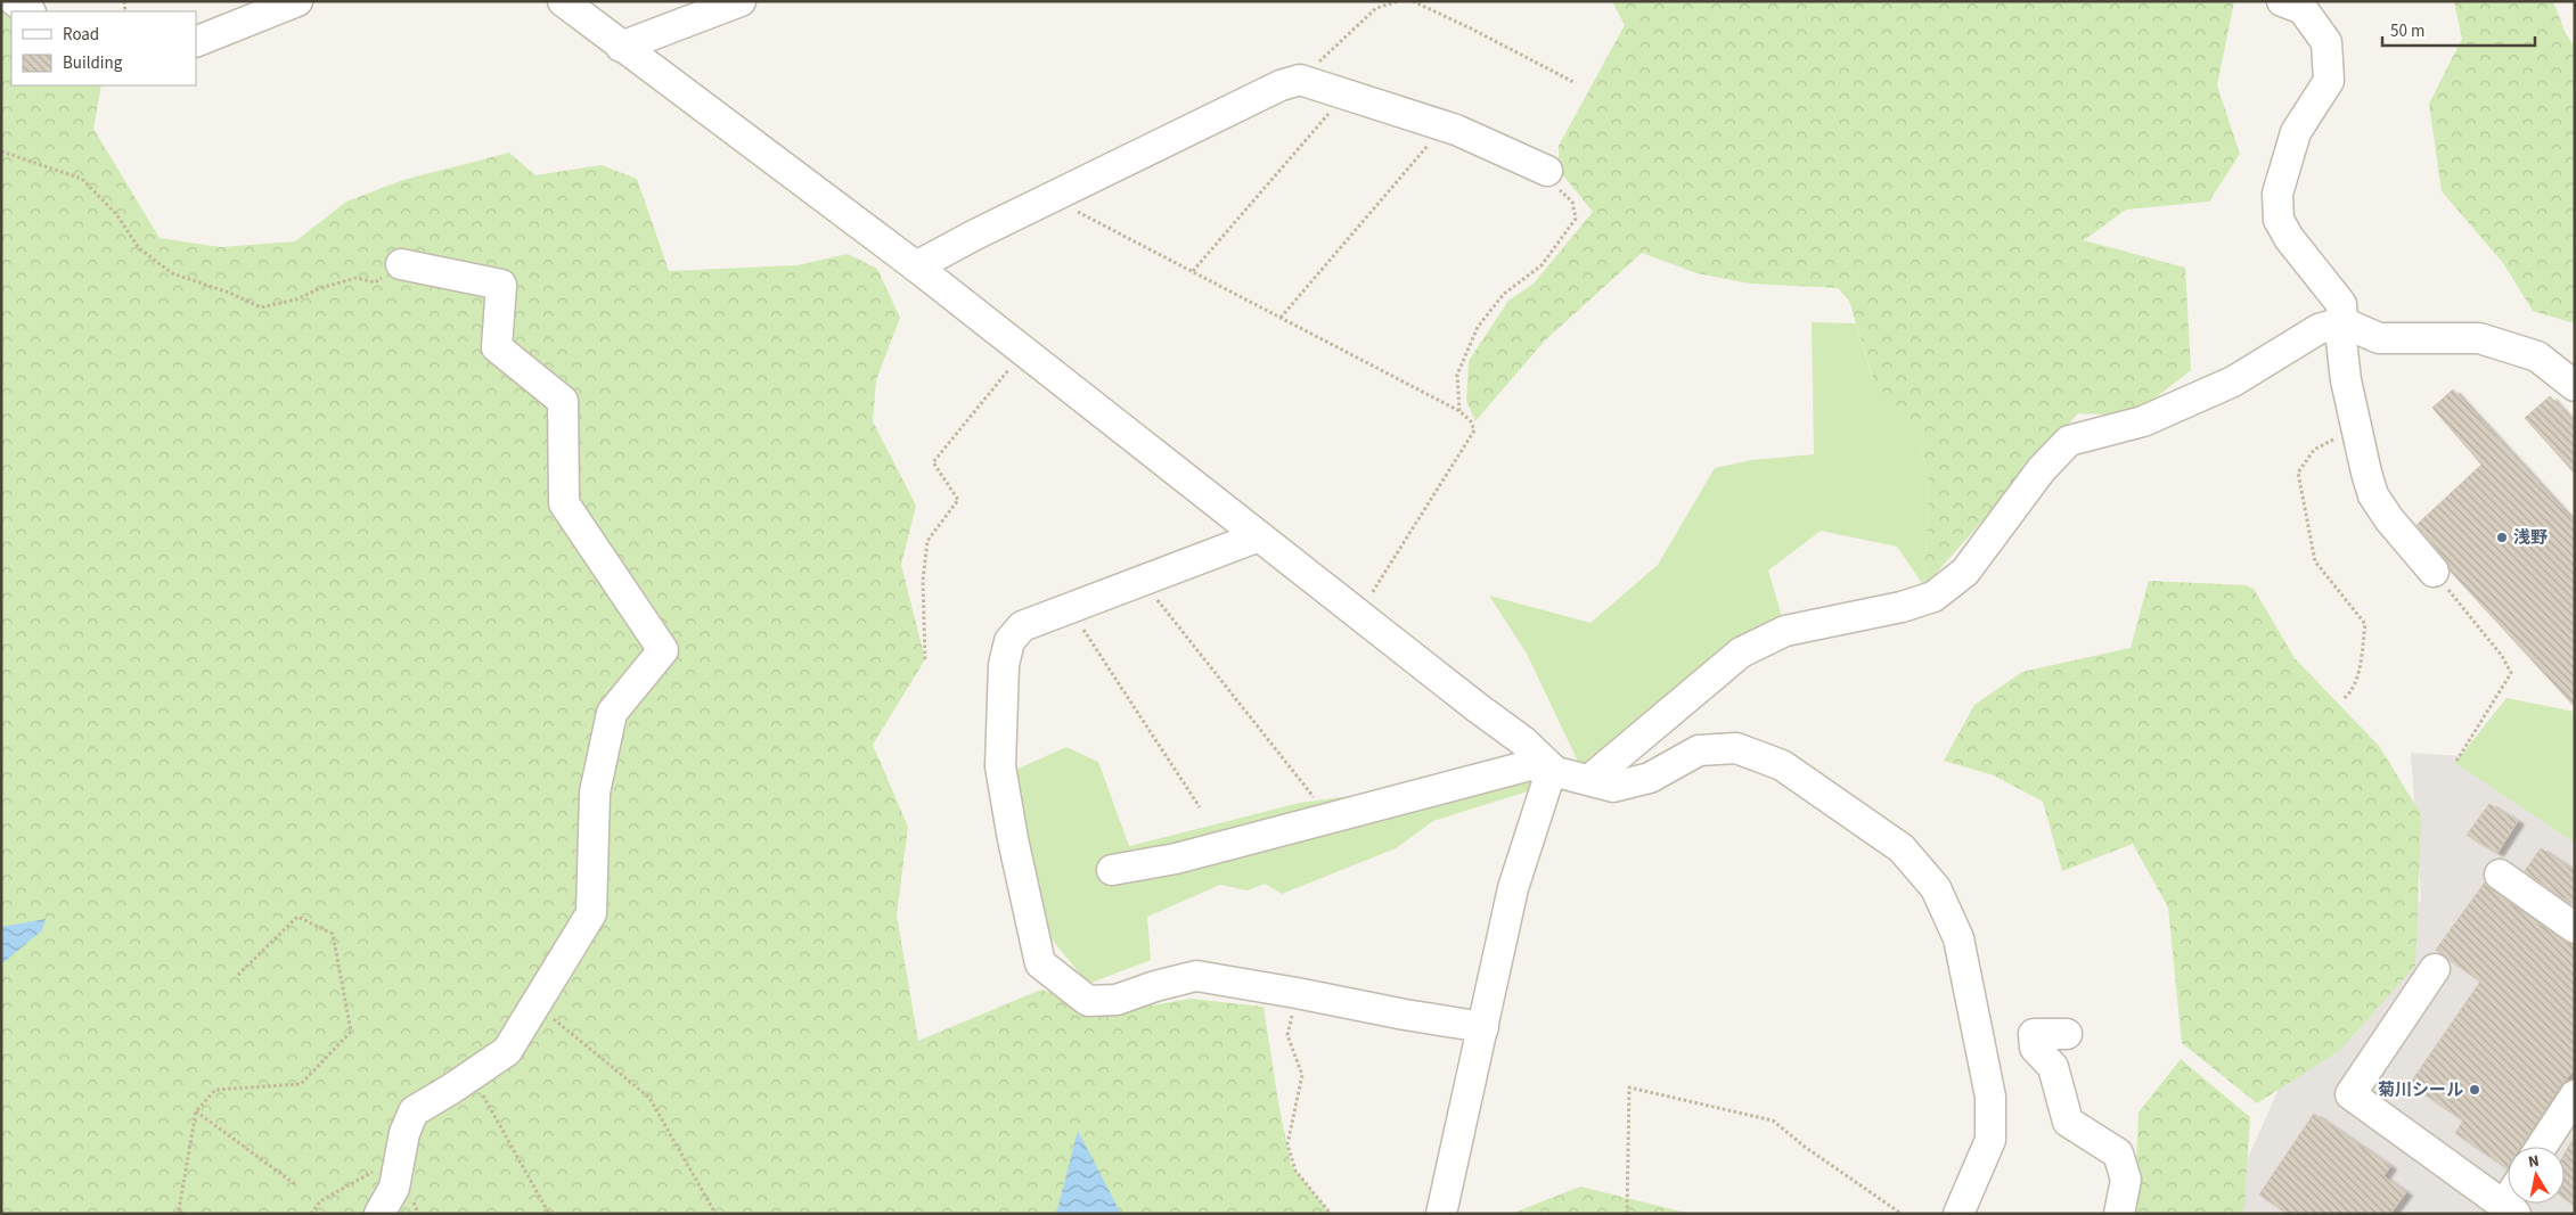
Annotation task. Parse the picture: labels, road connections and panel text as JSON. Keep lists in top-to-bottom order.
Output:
{
  "places": ["浅野", "菊川シール"],
  "legend": ["Road", "Building"],
  "scale_bar": "50 m",
  "north": "top"
}
